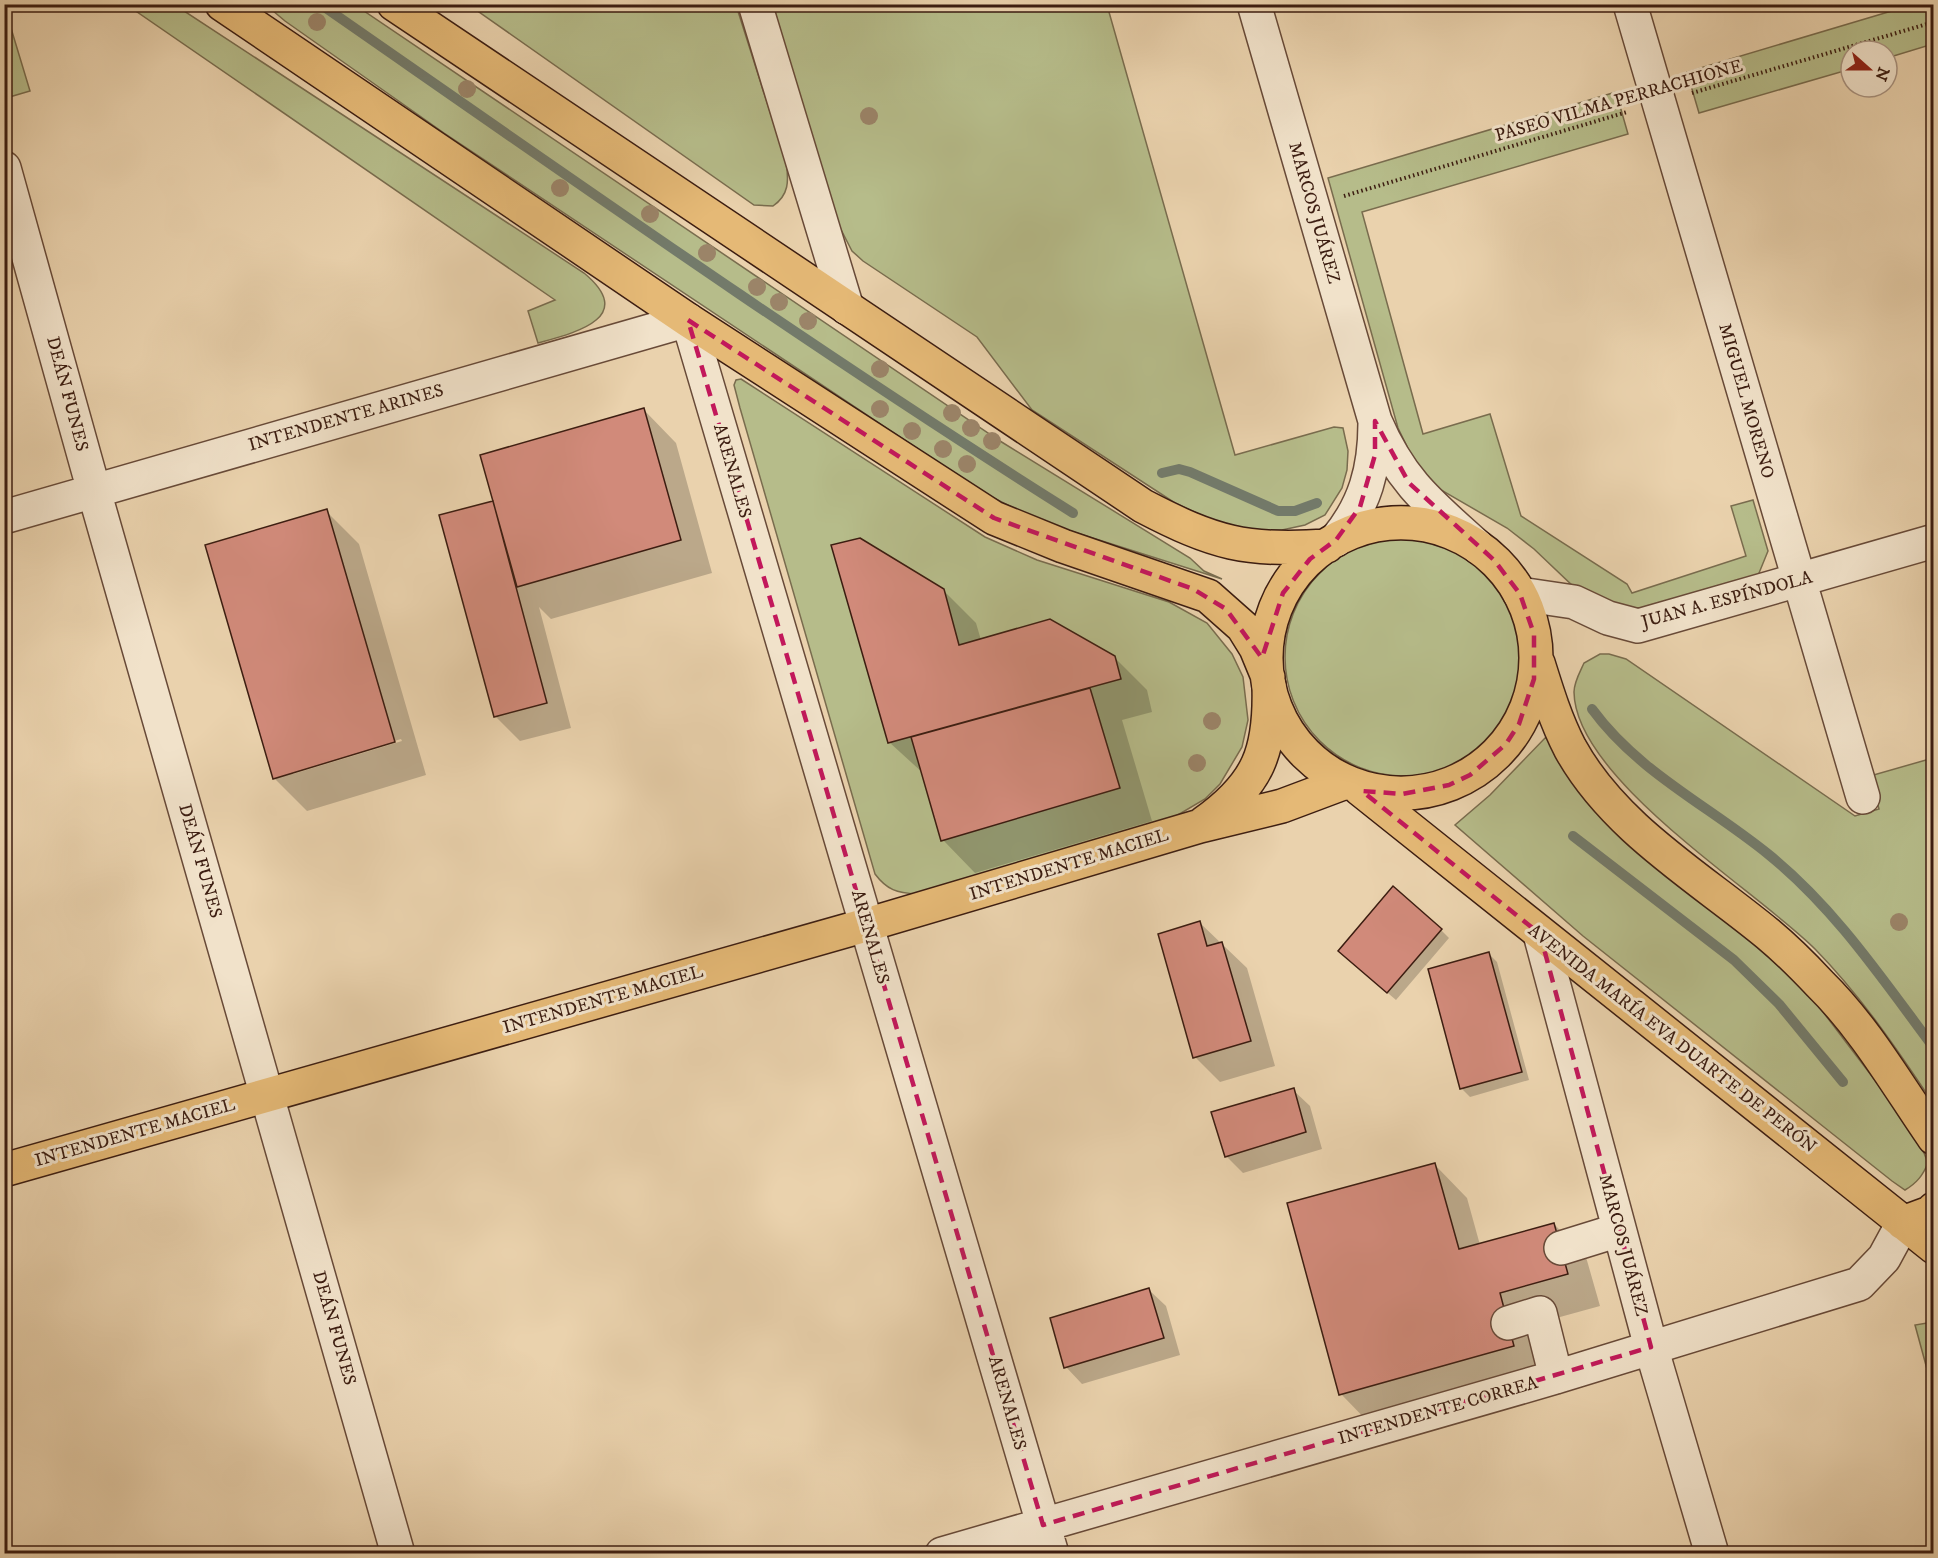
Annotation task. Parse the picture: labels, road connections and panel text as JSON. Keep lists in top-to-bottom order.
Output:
{
  "streets": {
    "main road": ["INTENDENTE MACIEL", "AVENIDA MARÍA EVA DUARTE DE PERÓN"],
    "street": [
      "MARCOS JUÁREZ",
      "DEÁN FUNES",
      "MIGUEL MORENO",
      "INTENDENTE ARINES",
      "ARENALES",
      "JUAN A. ESPÍNDOLA",
      "INTENDENTE CORREA"
    ],
    "path": ["PASEO VILMA PERRACHIONE"]
  },
  "crossings": [
    ["PASEO VILMA PERRACHIONE", "MARCOS JUÁREZ"],
    ["PASEO VILMA PERRACHIONE", "MIGUEL MORENO"],
    ["MARCOS JUÁREZ", "INTENDENTE MACIEL"],
    ["MARCOS JUÁREZ", "AVENIDA MARÍA EVA DUARTE DE PERÓN"],
    ["MARCOS JUÁREZ", "INTENDENTE CORREA"],
    ["DEÁN FUNES", "INTENDENTE ARINES"],
    ["DEÁN FUNES", "INTENDENTE MACIEL"],
    ["MIGUEL MORENO", "JUAN A. ESPÍNDOLA"],
    ["INTENDENTE ARINES", "ARENALES"],
    ["ARENALES", "INTENDENTE MACIEL"],
    ["ARENALES", "INTENDENTE CORREA"],
    ["INTENDENTE MACIEL", "AVENIDA MARÍA EVA DUARTE DE PERÓN"],
    ["AVENIDA MARÍA EVA DUARTE DE PERÓN", "INTENDENTE CORREA"]
  ],
  "north": "right"
}
